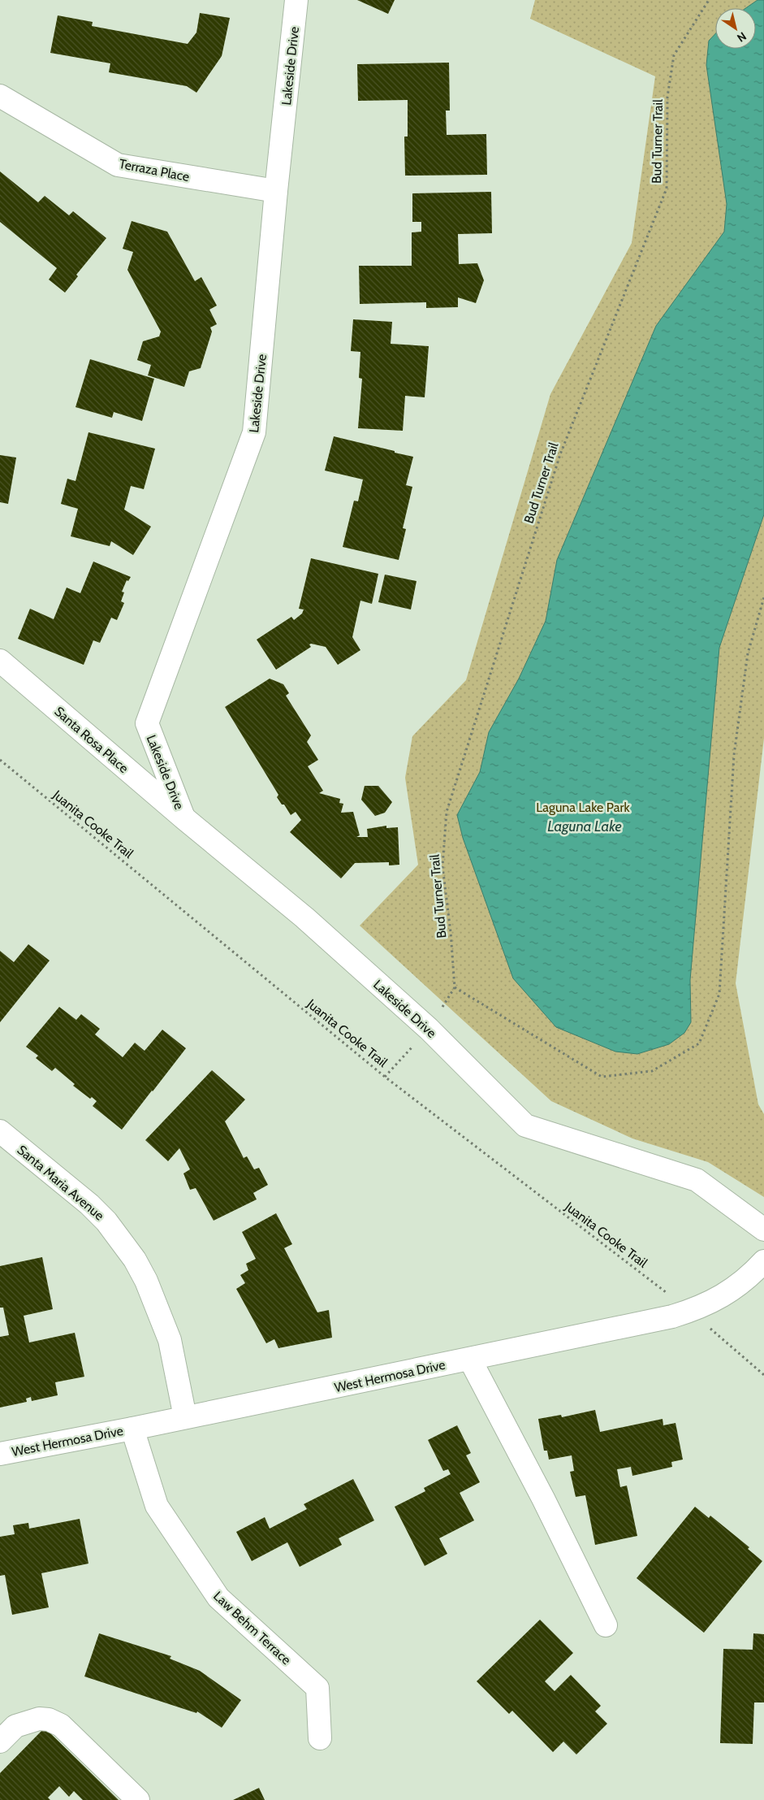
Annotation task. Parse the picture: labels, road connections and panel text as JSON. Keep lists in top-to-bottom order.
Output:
{
  "streets": {
    "street": [
      "Lakeside Drive",
      "Terraza Place",
      "Santa Rosa Place",
      "Santa Maria Avenue",
      "West Hermosa Drive",
      "Law Behm Terrace"
    ],
    "path": ["Bud Turner Trail", "Juanita Cooke Trail"]
  },
  "crossings": [
    ["Lakeside Drive", "Terraza Place"],
    ["Lakeside Drive", "Santa Rosa Place"],
    ["Juanita Cooke Trail", "West Hermosa Drive"],
    ["Santa Maria Avenue", "West Hermosa Drive"],
    ["West Hermosa Drive", "Law Behm Terrace"]
  ],
  "water": ["Laguna Lake"],
  "parks": ["Laguna Lake Park"],
  "north": "bottom right"
}
